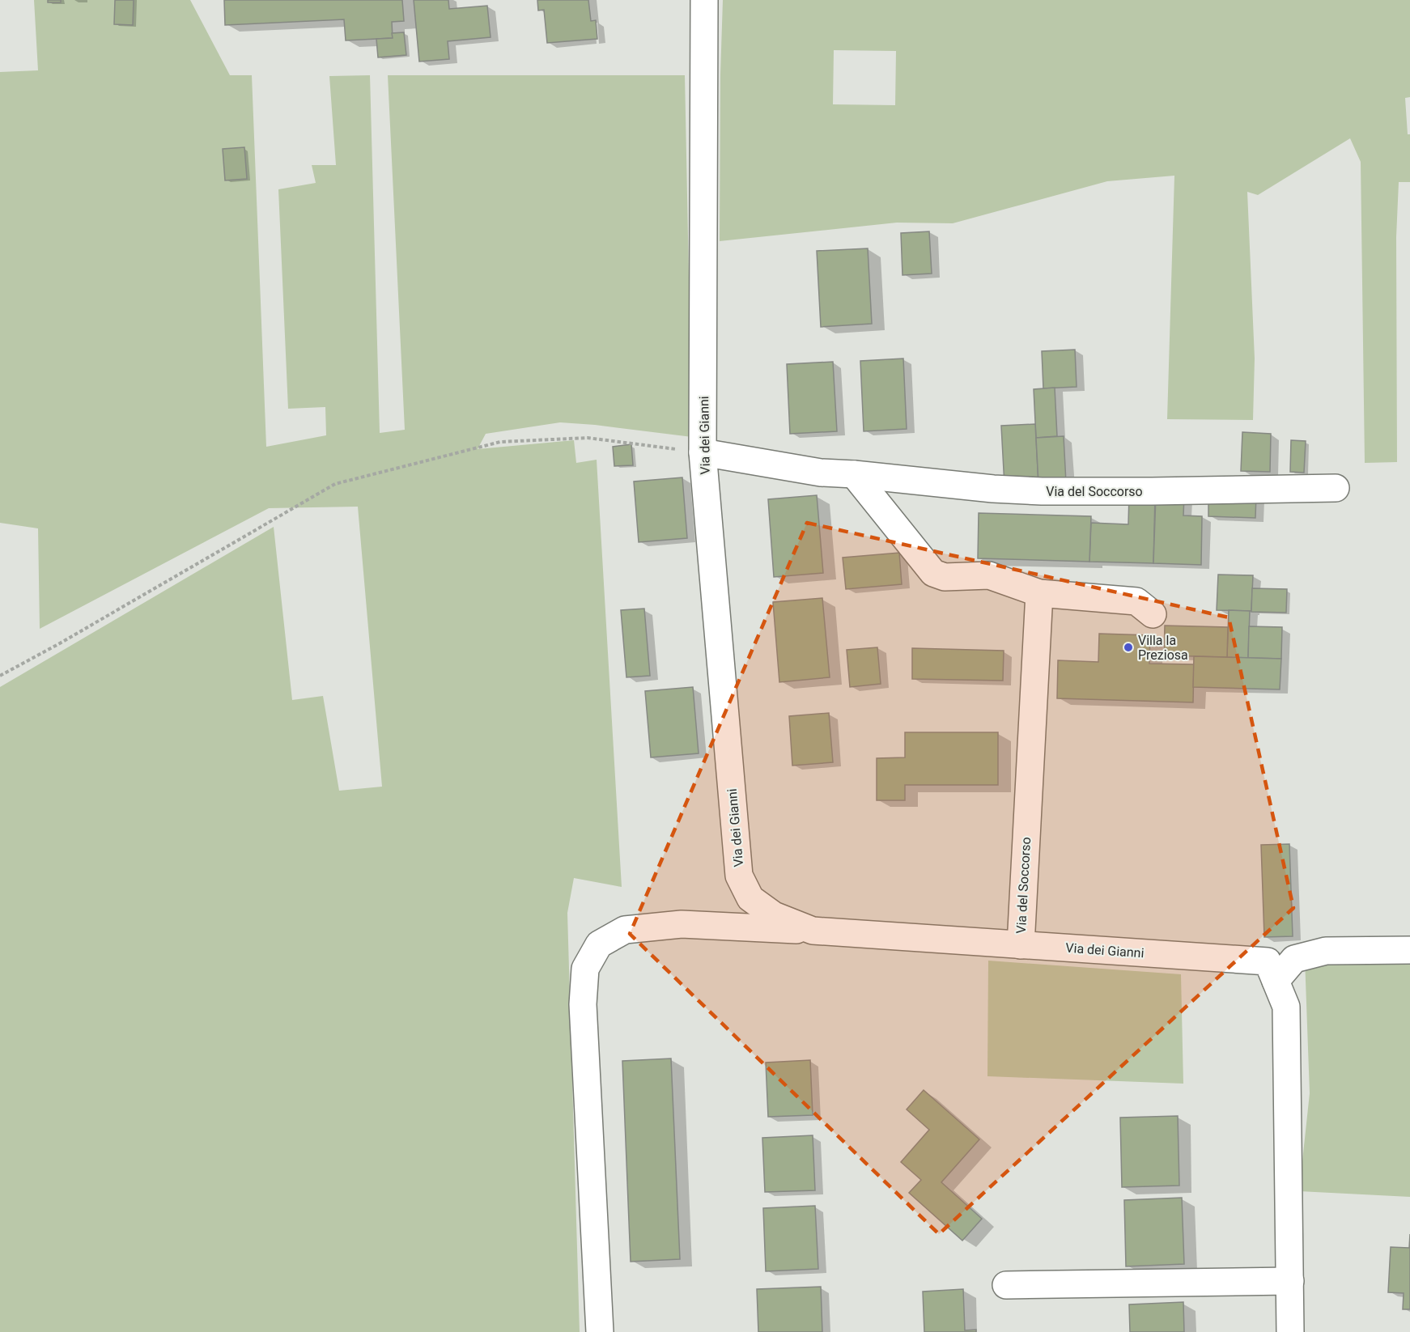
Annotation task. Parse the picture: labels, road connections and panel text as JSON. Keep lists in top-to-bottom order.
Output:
{
  "streets": {
    "street": ["Via dei Gianni", "Via del Soccorso"]
  },
  "crossings": [
    ["Via dei Gianni", "Via del Soccorso"]
  ],
  "places": ["Villa la Preziosa"]
}
